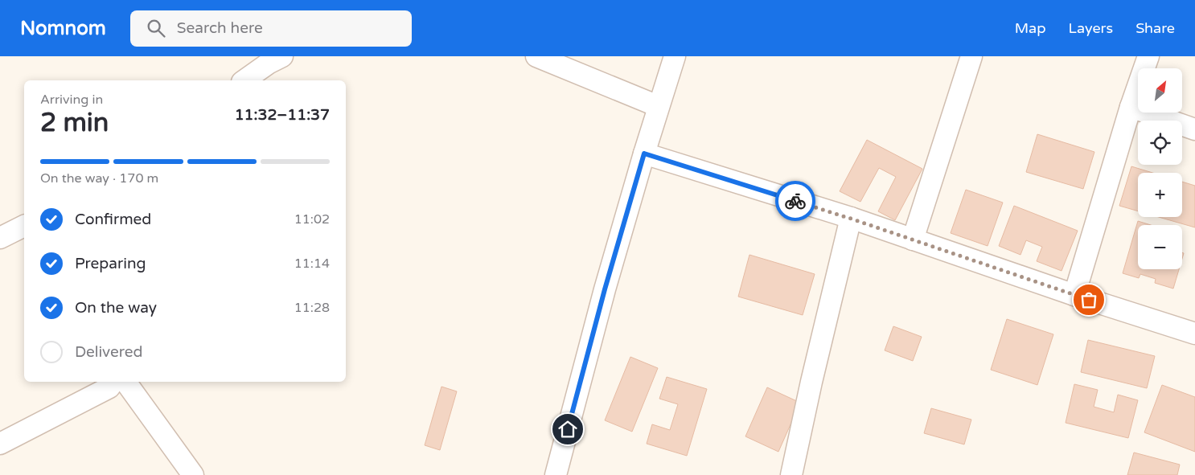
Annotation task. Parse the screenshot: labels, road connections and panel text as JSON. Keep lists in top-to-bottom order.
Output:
{
  "north": "top right",
  "page": {
    "header": "Nomnom",
    "search": "Search here",
    "nav": ["Map", "Layers", "Share"],
    "map_buttons": ["+", "−"],
    "heading": ["2 min", "Arriving in", "11:32–11:37"],
    "bar": "On the way · 170 m",
    "list": [
      ["Confirmed", "11:02"],
      ["Preparing", "11:14"],
      ["On the way", "11:28"],
      "Delivered"
    ]
  }
}
